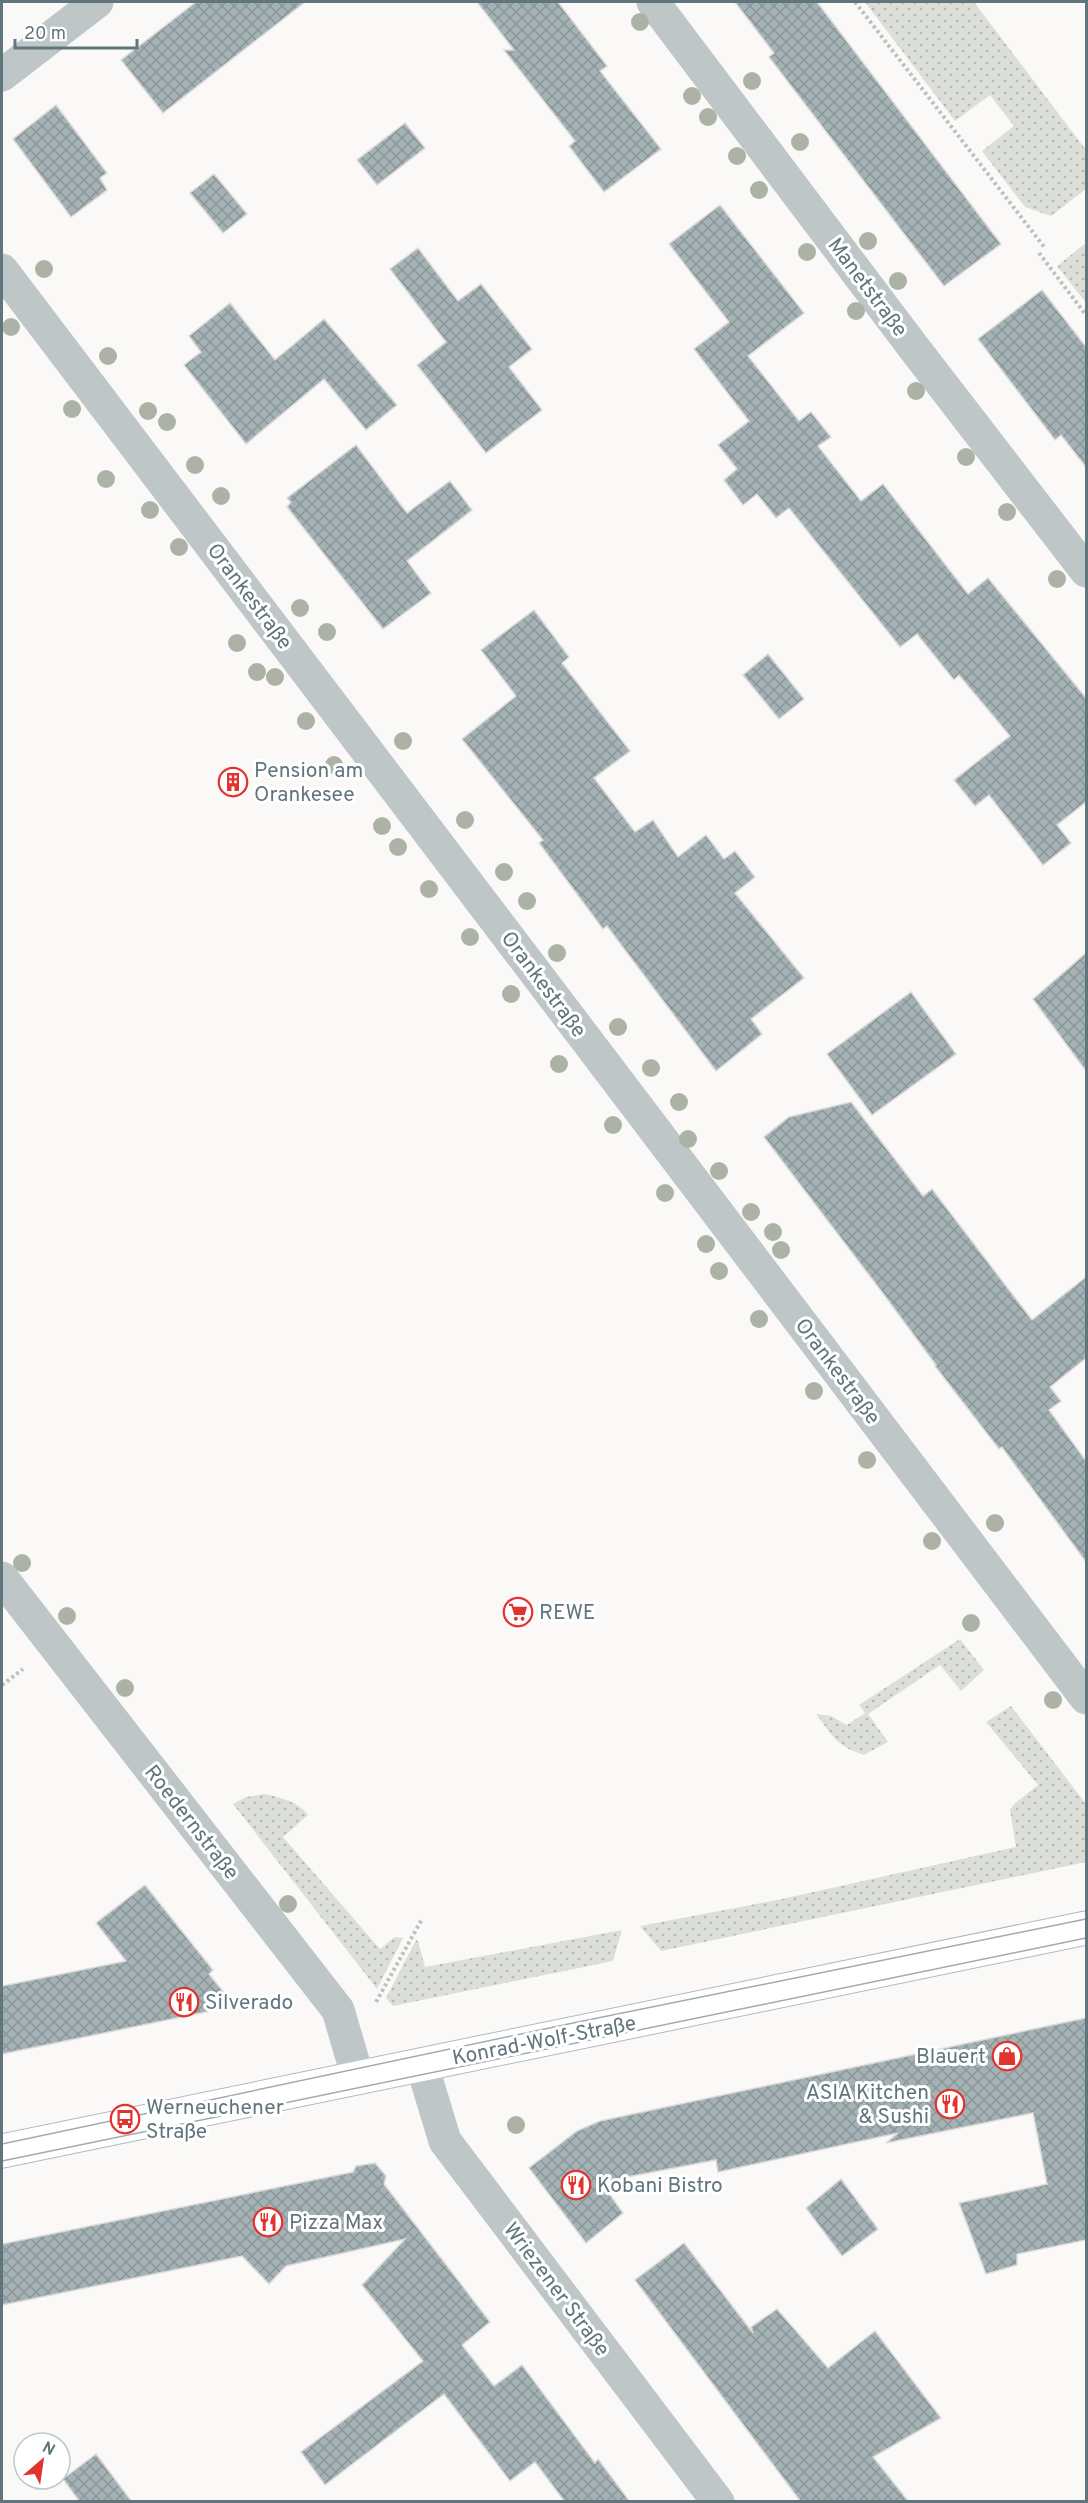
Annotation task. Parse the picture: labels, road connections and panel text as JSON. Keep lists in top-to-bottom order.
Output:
{
  "streets": {
    "main road": ["Konrad-Wolf-Straße"],
    "street": [
      "Manetstraße",
      "Orankestraße",
      "Roedernstraße",
      "Wriezener Straße"
    ]
  },
  "crossings": [
    ["Roedernstraße", "Konrad-Wolf-Straße"],
    ["Konrad-Wolf-Straße", "Wriezener Straße"]
  ],
  "places": {
    "building": ["Pension am Orankesee"],
    "supermarket": ["REWE"],
    "restaurant": [
      "Silverado",
      "ASIA Kitchen & Sushi",
      "Kobani Bistro",
      "Pizza Max"
    ],
    "shop": ["Blauert"],
    "bus stop": ["Werneuchener Straße"]
  },
  "scale_bar": "20 m",
  "north": "top right"
}
